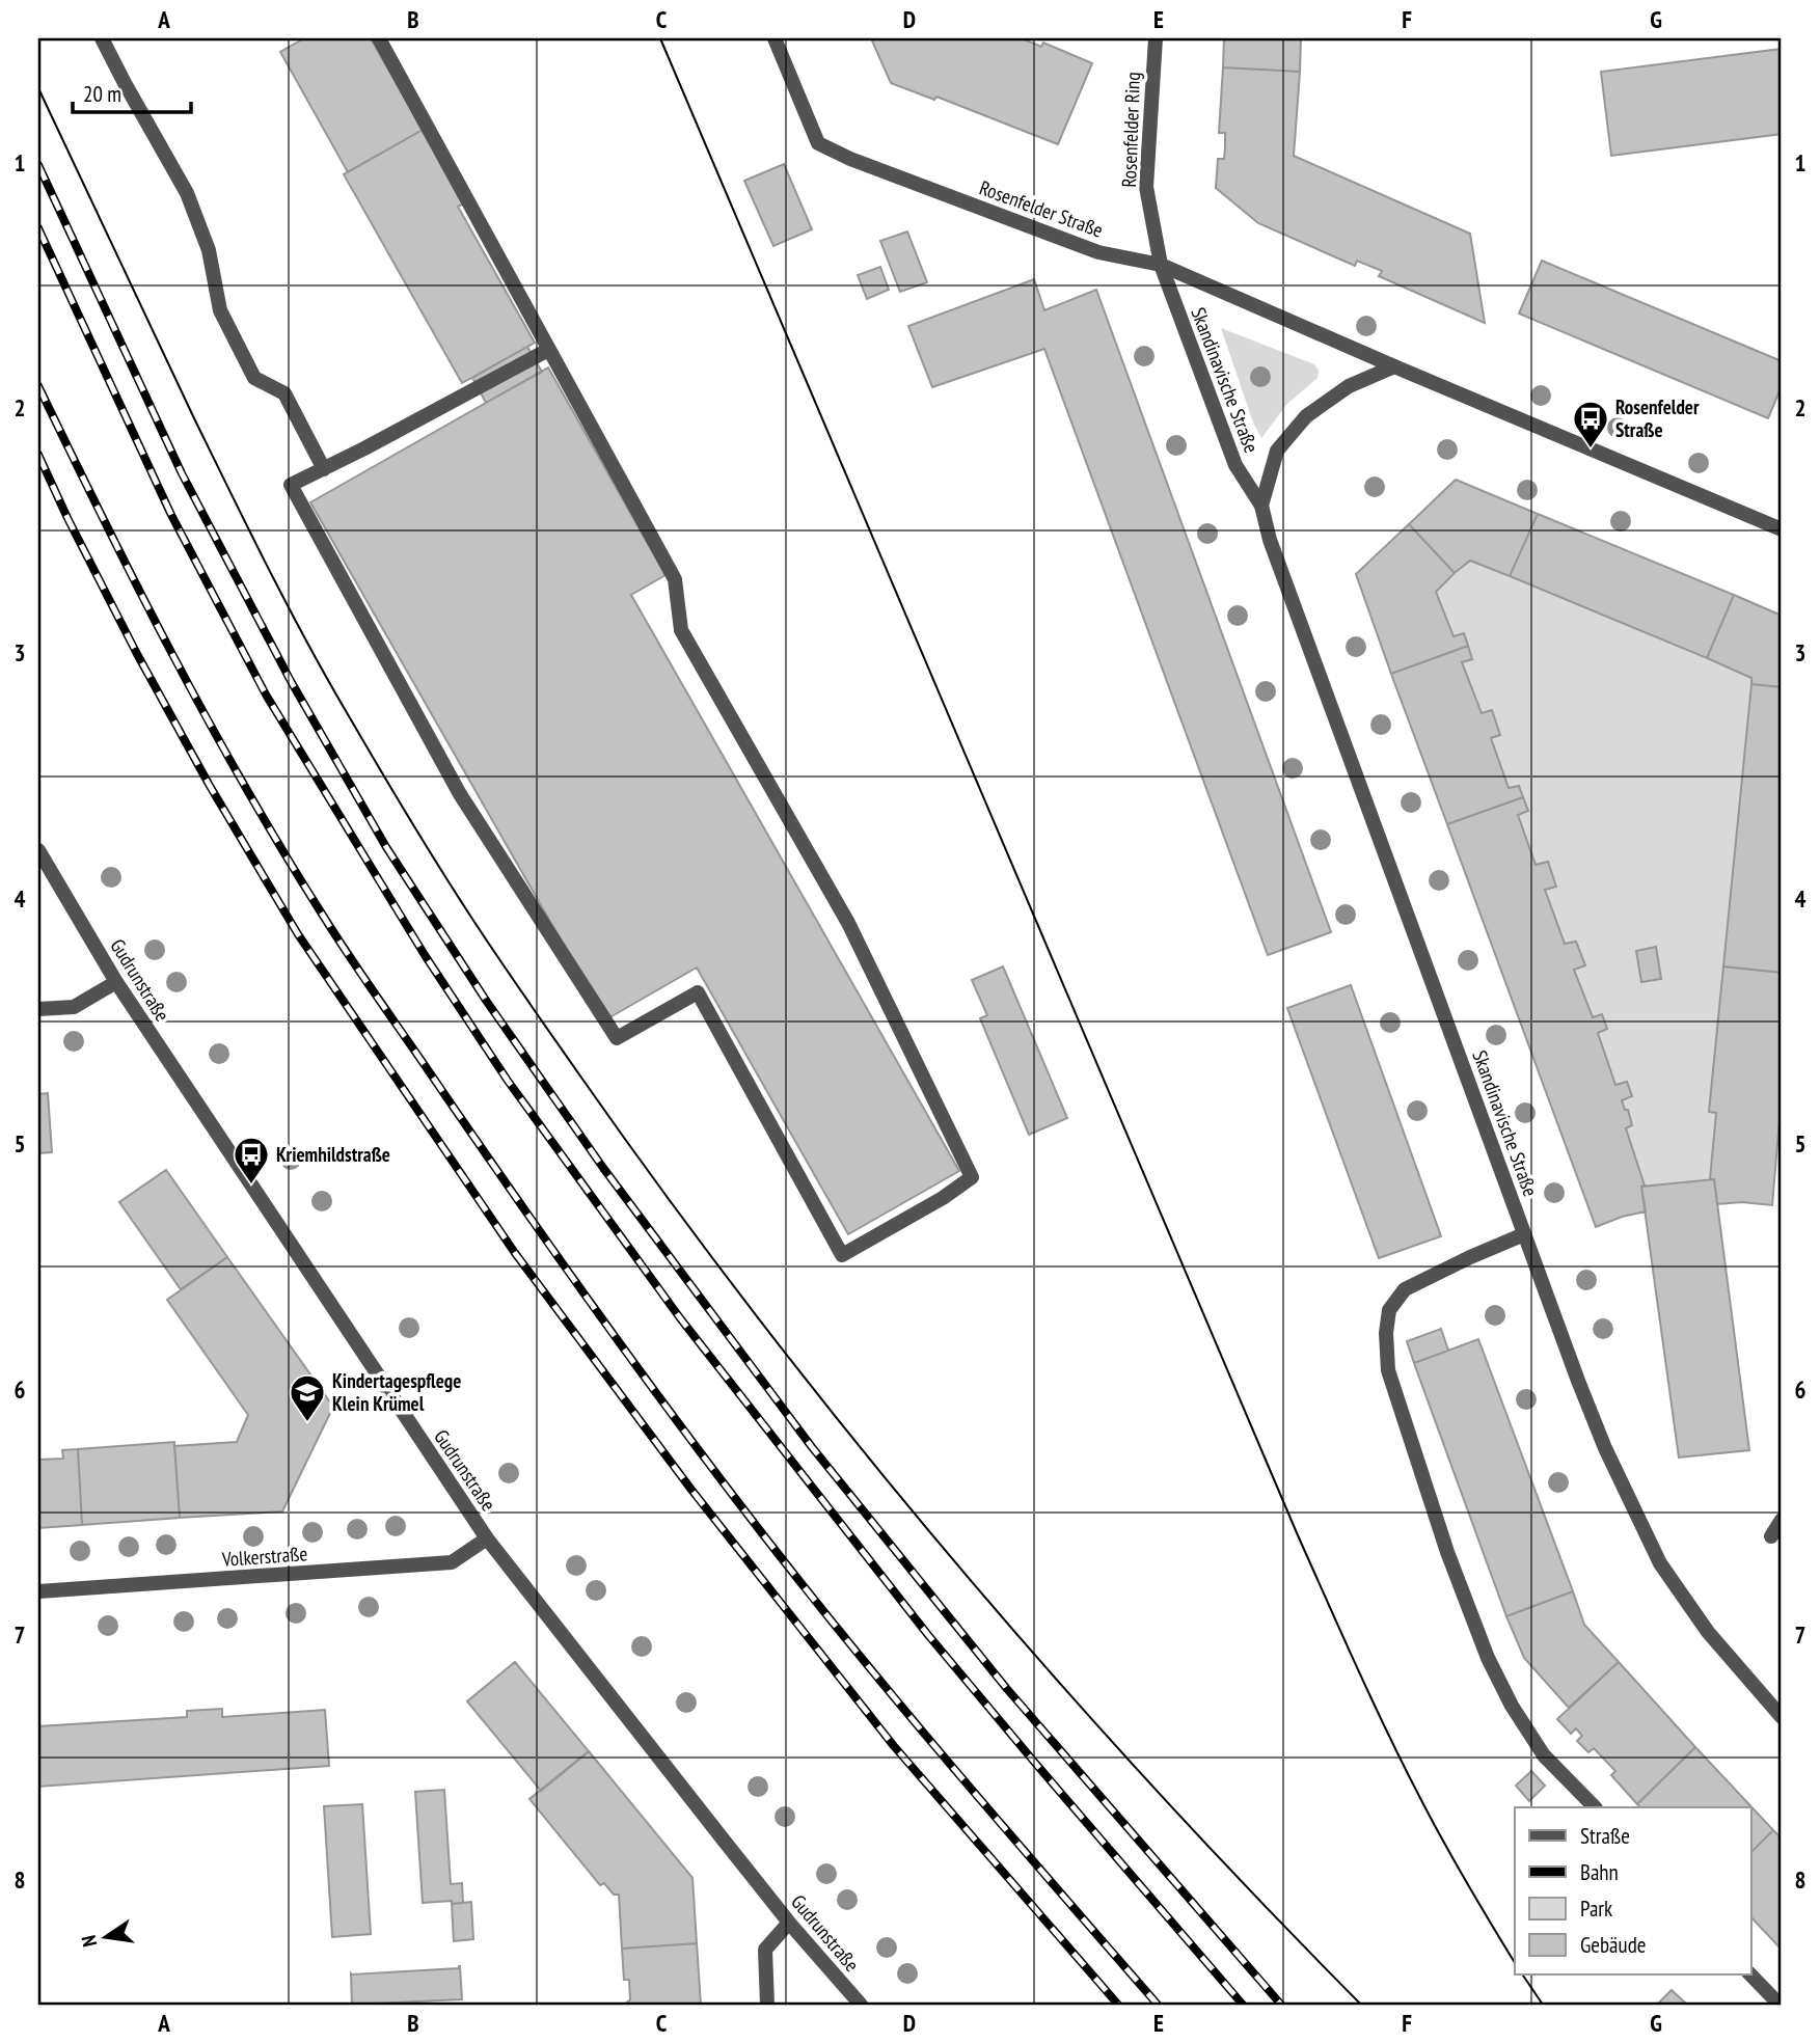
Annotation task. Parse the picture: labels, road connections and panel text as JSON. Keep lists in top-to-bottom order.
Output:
{
  "streets": {
    "street": [
      "Rosenfelder Ring",
      "Rosenfelder Straße",
      "Skandinavische Straße",
      "Gudrunstraße",
      "Volkerstraße"
    ]
  },
  "crossings": [
    ["Rosenfelder Ring", "Rosenfelder Straße"],
    ["Rosenfelder Ring", "Skandinavische Straße"],
    ["Rosenfelder Straße", "Skandinavische Straße"],
    ["Gudrunstraße", "Volkerstraße"]
  ],
  "places": {
    "bus stop": ["Rosenfelder Straße", "Kriemhildstraße"],
    "school or university": ["Kindertagespflege Klein Krümel"]
  },
  "legend": [
    "Straße",
    "Bahn",
    "Park",
    "Gebäude"
  ],
  "scale_bar": "20 m",
  "north": "left",
  "grid": {
    "columns": [
      "A",
      "B",
      "C",
      "D",
      "E",
      "F",
      "G"
    ],
    "rows": [
      "1",
      "2",
      "3",
      "4",
      "5",
      "6",
      "7",
      "8"
    ]
  }
}
